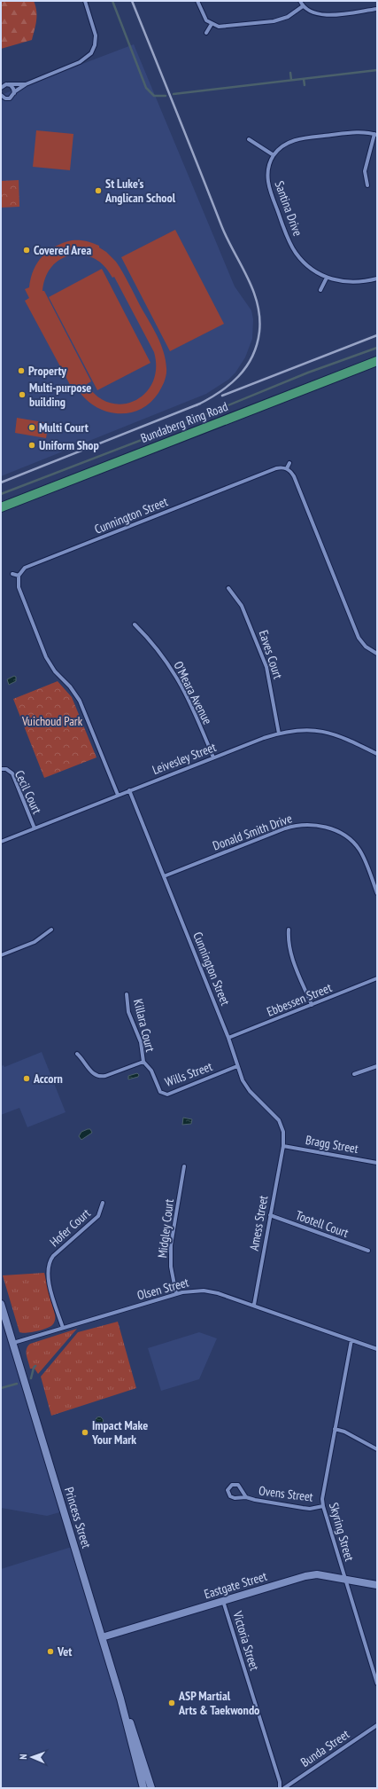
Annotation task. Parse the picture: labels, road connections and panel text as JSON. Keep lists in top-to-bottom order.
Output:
{
  "streets": {
    "main road": ["Bundaberg Ring Road", "Princess Street", "Eastgate Street"],
    "street": [
      "Santina Drive",
      "Cunnington Street",
      "Eaves Court",
      "O'Meara Avenue",
      "Leivesley Street",
      "Cecil Court",
      "Donald Smith Drive",
      "Ebbessen Street",
      "Killara Court",
      "Wills Street",
      "Bragg Street",
      "Amess Street",
      "Tootell Court",
      "Hofer Court",
      "Midgley Court",
      "Olsen Street",
      "Ovens Street",
      "Skyring Street",
      "Victoria Street",
      "Bunda Street"
    ]
  },
  "crossings": [
    ["Cunnington Street", "Leivesley Street"],
    ["Cunnington Street", "Donald Smith Drive"],
    ["Cunnington Street", "Ebbessen Street"],
    ["Cunnington Street", "Wills Street"],
    ["Cunnington Street", "Bragg Street"],
    ["Cunnington Street", "Amess Street"],
    ["Eaves Court", "Leivesley Street"],
    ["O'Meara Avenue", "Leivesley Street"],
    ["Leivesley Street", "Cecil Court"],
    ["Killara Court", "Wills Street"],
    ["Bragg Street", "Amess Street"],
    ["Amess Street", "Tootell Court"],
    ["Amess Street", "Olsen Street"],
    ["Hofer Court", "Olsen Street"],
    ["Midgley Court", "Olsen Street"],
    ["Olsen Street", "Princess Street"],
    ["Olsen Street", "Skyring Street"],
    ["Ovens Street", "Skyring Street"],
    ["Princess Street", "Eastgate Street"],
    ["Skyring Street", "Eastgate Street"],
    ["Eastgate Street", "Victoria Street"]
  ],
  "parks": ["Vuichoud Park"],
  "places": [
    "St Luke's Anglican School",
    "Covered Area",
    "Property",
    "Multi-purpose building",
    "Multi Court",
    "Uniform Shop",
    "Accorn",
    "Impact Make Your Mark",
    "Vet",
    "ASP Martial Arts & Taekwondo"
  ],
  "north": "left"
}
